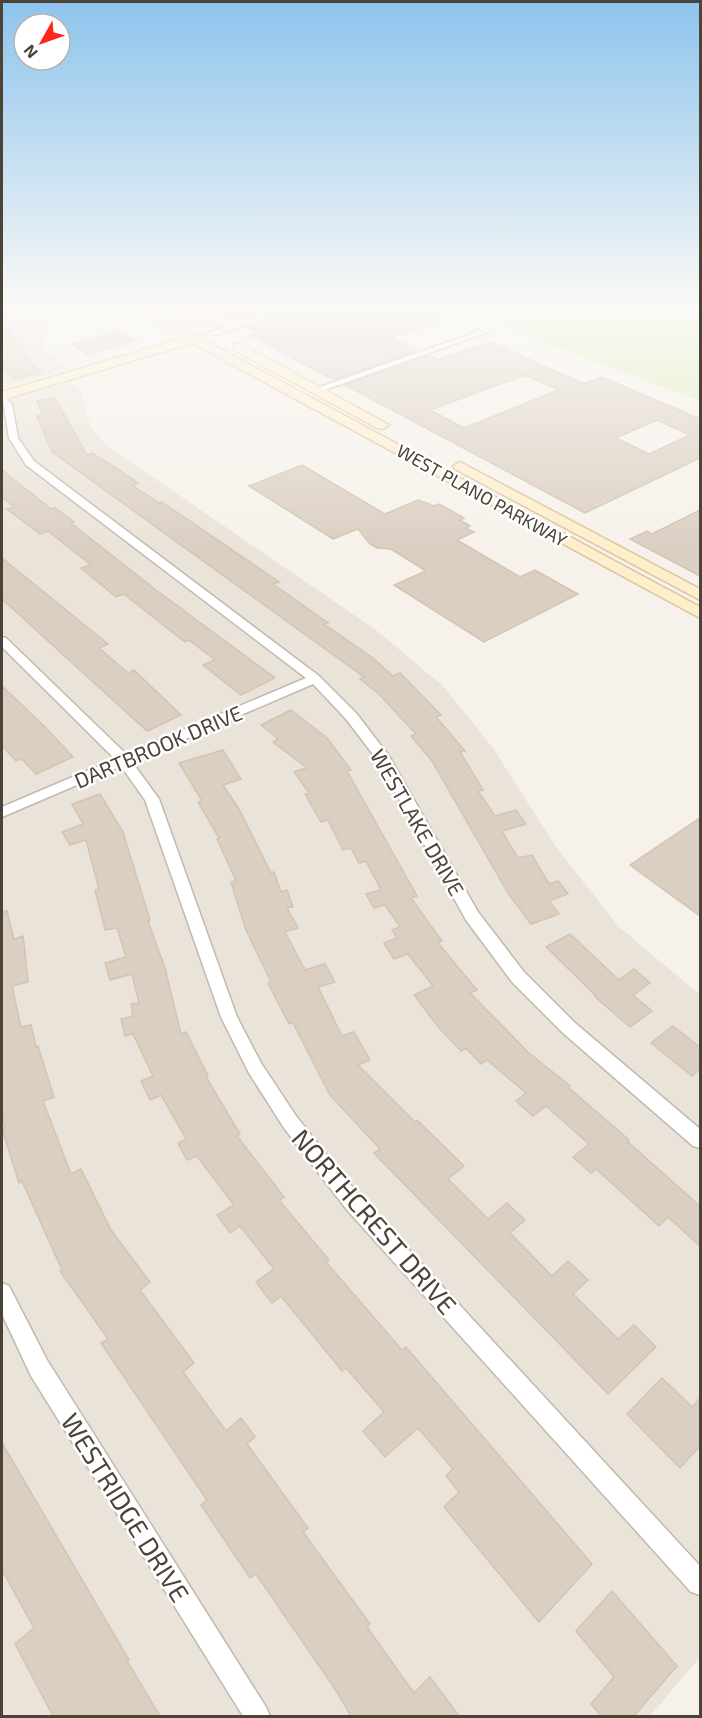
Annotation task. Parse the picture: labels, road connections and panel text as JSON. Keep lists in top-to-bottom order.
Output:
{
  "streets": {
    "main road": ["WEST PLANO PARKWAY"],
    "street": [
      "DARTBROOK DRIVE",
      "WESTLAKE DRIVE",
      "NORTHCREST DRIVE",
      "WESTRIDGE DRIVE"
    ]
  },
  "crossings": [
    ["DARTBROOK DRIVE", "WESTLAKE DRIVE"],
    ["DARTBROOK DRIVE", "NORTHCREST DRIVE"]
  ],
  "north": "bottom left"
}
